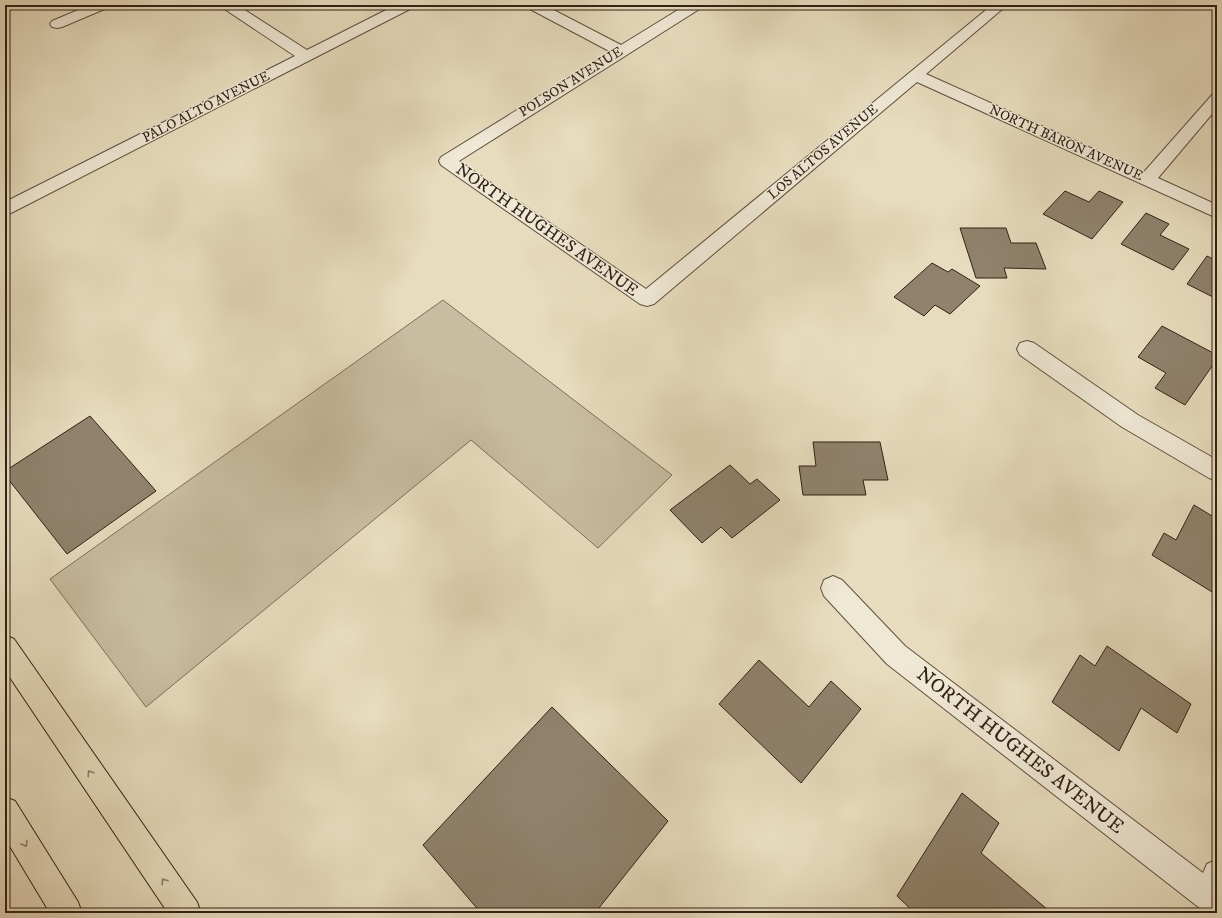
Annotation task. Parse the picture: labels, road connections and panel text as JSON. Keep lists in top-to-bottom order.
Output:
{
  "streets": {
    "street": [
      "POLSON AVENUE",
      "PALO ALTO AVENUE",
      "NORTH BARON AVENUE",
      "LOS ALTOS AVENUE",
      "NORTH HUGHES AVENUE"
    ]
  },
  "crossings": [
    ["POLSON AVENUE", "NORTH HUGHES AVENUE"],
    ["NORTH BARON AVENUE", "LOS ALTOS AVENUE"],
    ["LOS ALTOS AVENUE", "NORTH HUGHES AVENUE"]
  ]
}
